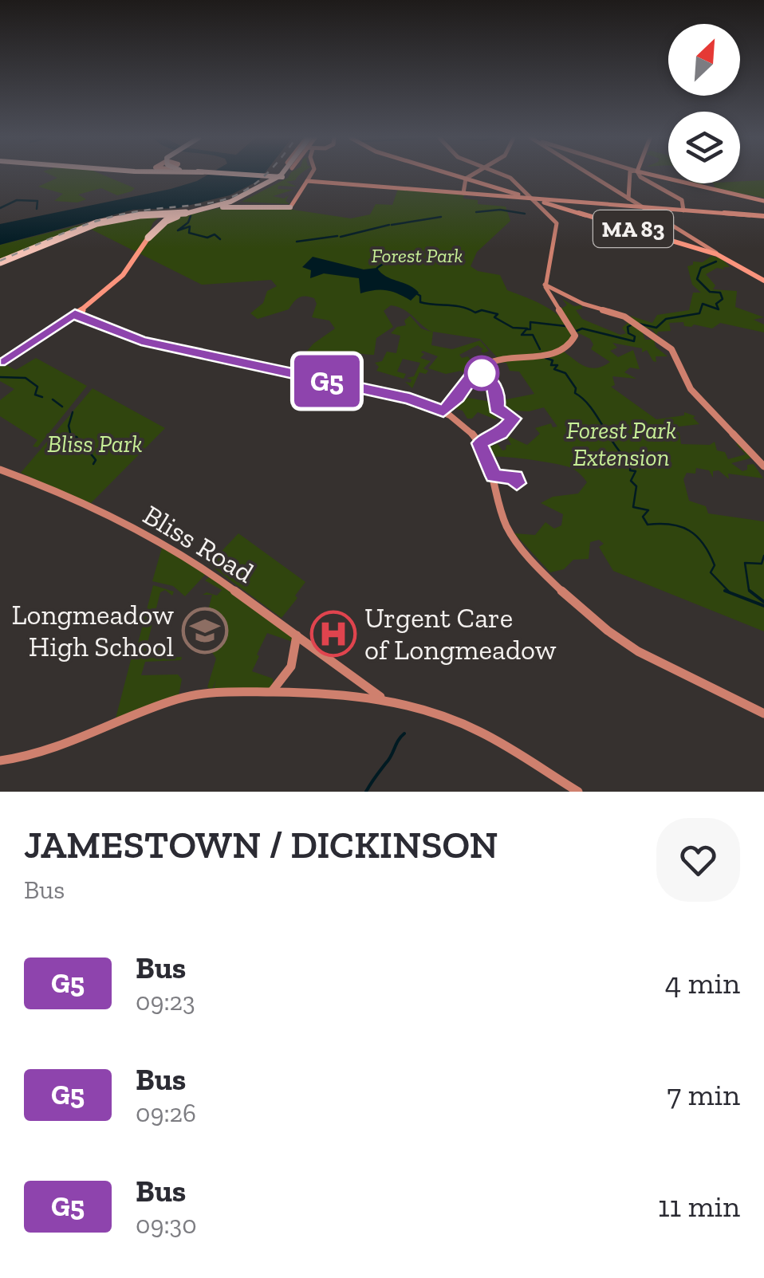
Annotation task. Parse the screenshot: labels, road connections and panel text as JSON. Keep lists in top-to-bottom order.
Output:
{
  "streets": {
    "main road": ["MA 83", "Bliss Road"]
  },
  "parks": ["Forest Park", "Forest Park Extension", "Bliss Park"],
  "places": {
    "school or university": ["Longmeadow High School"],
    "hospital": ["Urgent Care of Longmeadow"]
  },
  "lines": ["bus line G5"],
  "north": "top right",
  "page": {
    "on_map": "G5",
    "heading": ["JAMESTOWN / DICKINSON", "Bus"],
    "list": [
      {
        "mark": "G5",
        "name": "Bus",
        "note": "09:23",
        "value": "4 min"
      },
      {
        "mark": "G5",
        "name": "Bus",
        "note": "09:26",
        "value": "7 min"
      },
      {
        "mark": "G5",
        "name": "Bus",
        "note": "09:30",
        "value": "11 min"
      }
    ]
  }
}
